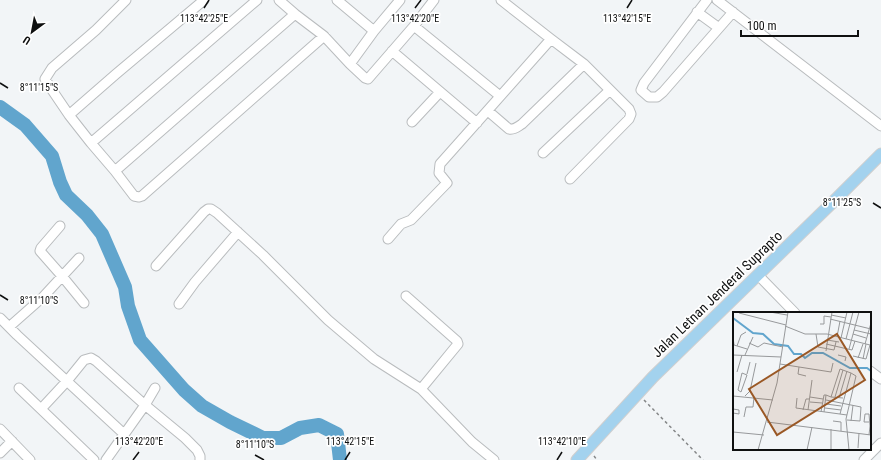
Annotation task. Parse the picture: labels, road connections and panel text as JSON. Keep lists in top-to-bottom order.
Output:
{
  "streets": {
    "main road": ["Jalan Letnan Jenderal Suprapto"]
  },
  "scale_bar": "100 m",
  "north": "bottom left",
  "coordinates": [
    "113°42'25\"E",
    "113°42'20\"E",
    "113°42'15\"E",
    "8°11'15\"S",
    "8°11'25\"S",
    "8°11'10\"S",
    "113°42'10\"E"
  ]
}
